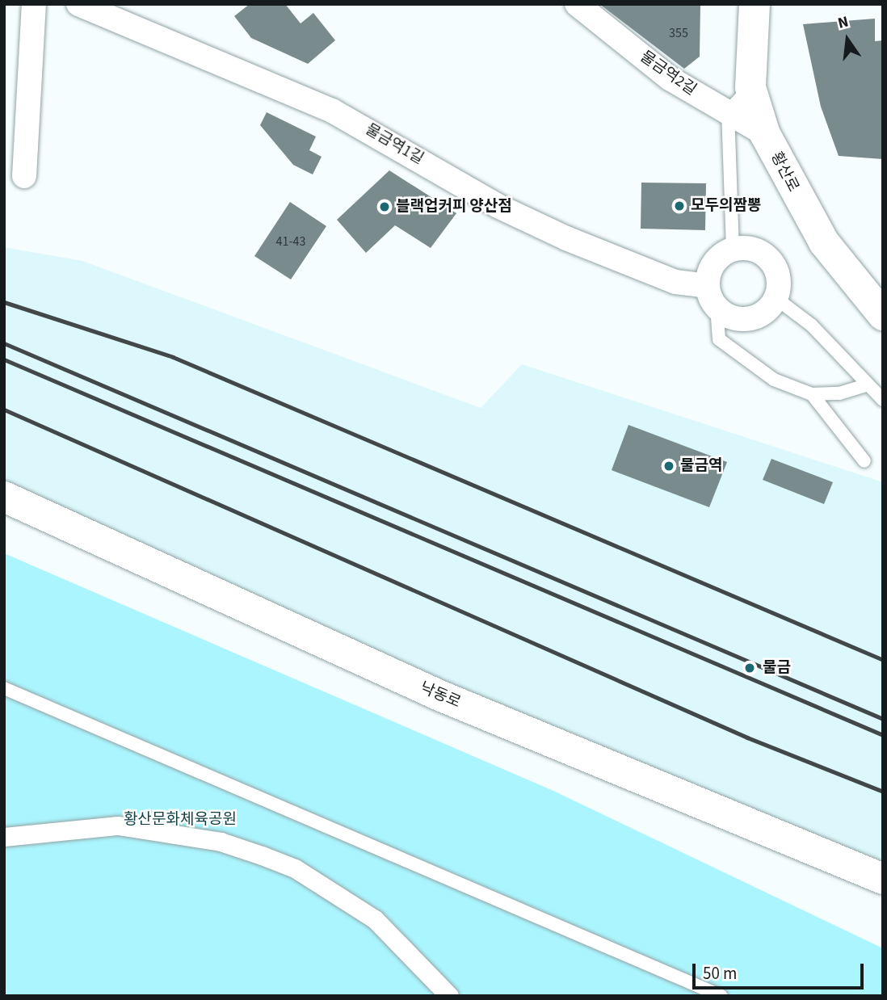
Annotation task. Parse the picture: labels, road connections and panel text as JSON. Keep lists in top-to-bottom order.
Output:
{
  "streets": {
    "street": [
      "물금역2길",
      "물금역1길",
      "황산로",
      "낙동로"
    ]
  },
  "crossings": [
    ["물금역2길", "황산로"]
  ],
  "parks": ["황산문화체육공원"],
  "places": [
    "모두의짬뽕",
    "블랙업커피 양산점",
    "물금역",
    "물금"
  ],
  "house_numbers": ["355", "41-43"],
  "scale_bar": "50 m",
  "north": "top"
}
